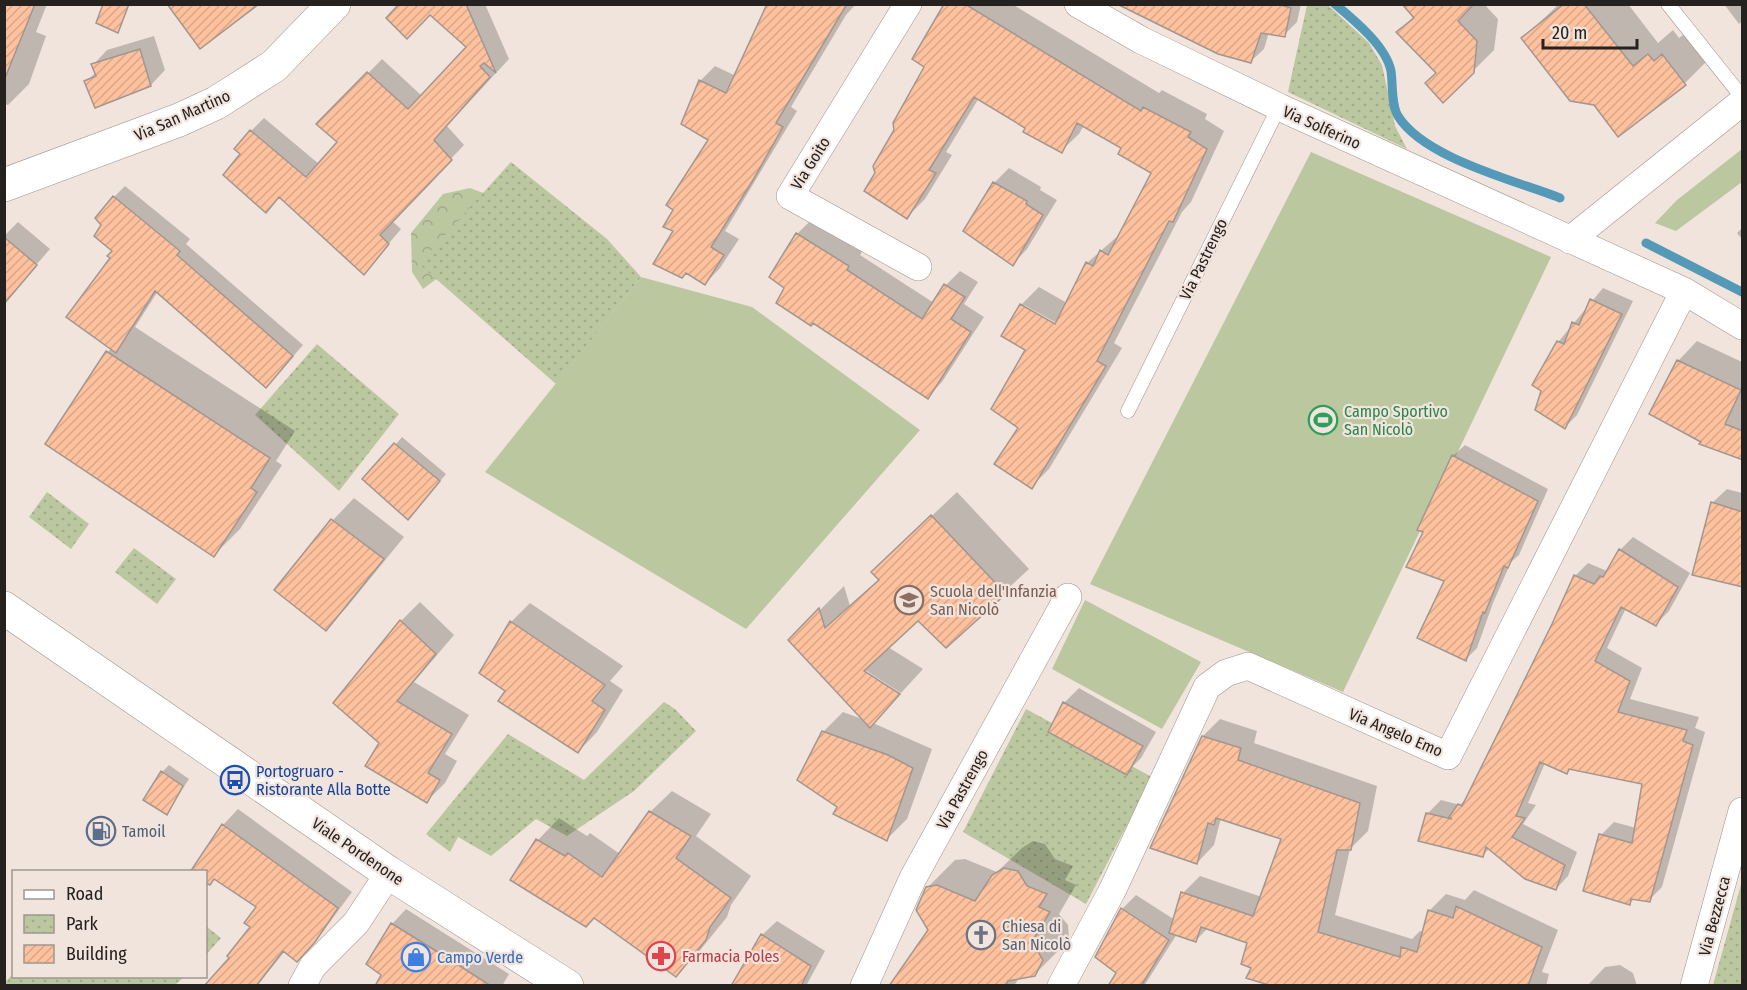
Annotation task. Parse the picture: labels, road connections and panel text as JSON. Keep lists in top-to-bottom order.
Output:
{
  "streets": {
    "main road": ["Via San Martino", "Viale Pordenone"],
    "street": [
      "Via Solferino",
      "Via Goito",
      "Via Pastrengo",
      "Via Angelo Emo",
      "Via Bezzecca"
    ]
  },
  "crossings": [
    ["Via Solferino", "Via Pastrengo"],
    ["Via Solferino", "Via Angelo Emo"]
  ],
  "places": {
    "sports": ["Campo Sportivo San Nicolò"],
    "school or university": ["Scuola dell'Infanzia San Nicolò"],
    "bus stop": ["Portogruaro - Ristorante Alla Botte"],
    "fuel station": ["Tamoil"],
    "church": ["Chiesa di San Nicolò"],
    "pharmacy": ["Farmacia Poles"],
    "shop": ["Campo Verde"]
  },
  "legend": ["Road", "Park", "Building"],
  "scale_bar": "20 m"
}
